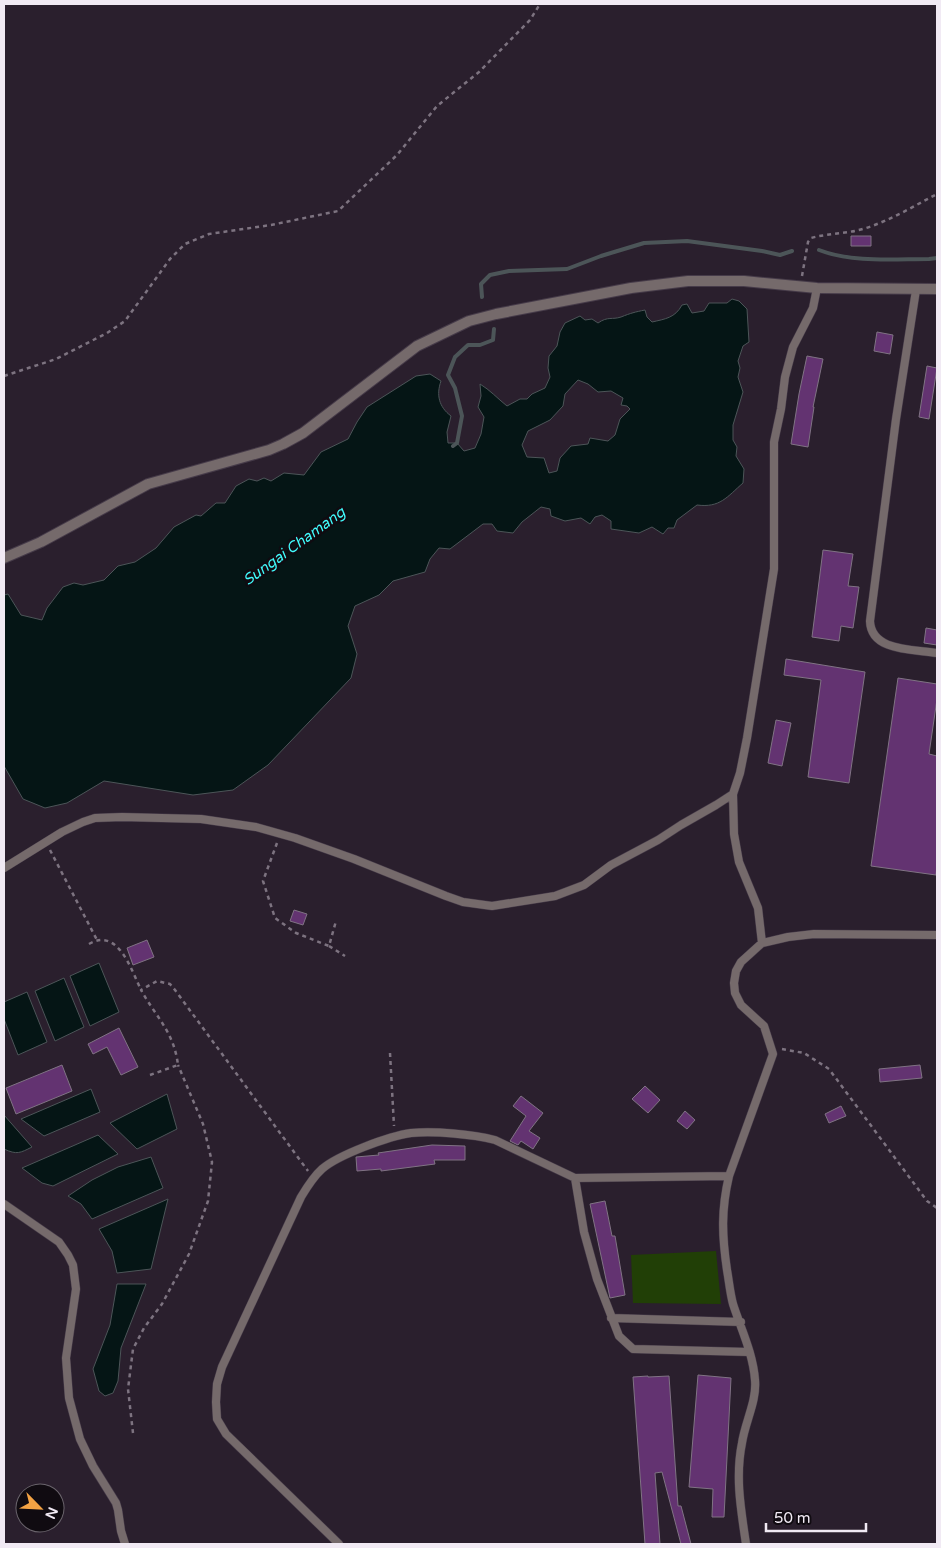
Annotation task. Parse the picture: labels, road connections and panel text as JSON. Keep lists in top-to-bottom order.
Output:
{
  "water": ["Sungai Chamang"],
  "scale_bar": "50 m",
  "north": "bottom right"
}
